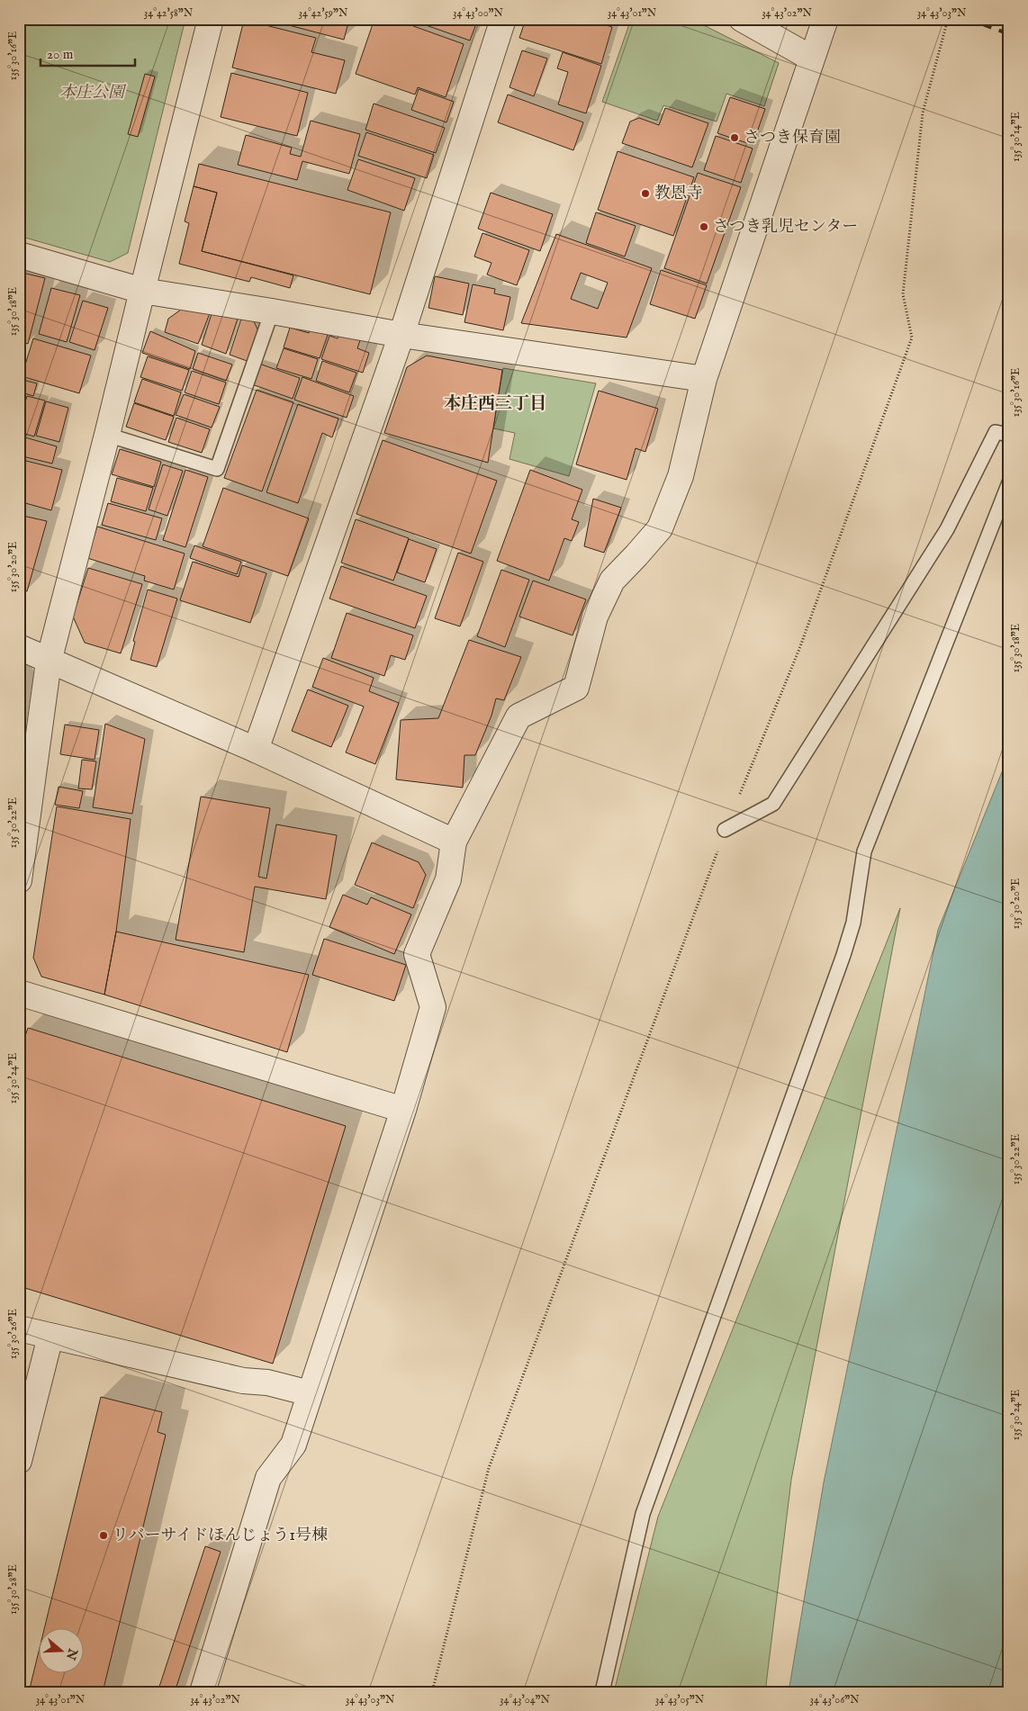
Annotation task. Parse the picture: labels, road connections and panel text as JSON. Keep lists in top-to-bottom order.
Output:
{
  "districts": ["本庄西三丁目"],
  "parks": ["本庄公園"],
  "places": [
    "さつき保育園",
    "教恩寺",
    "さつき乳児センター",
    "リバーサイドほんじょう1号棟"
  ],
  "scale_bar": "20 m",
  "north": "right",
  "coordinates": [
    "34°42'58\"N",
    "34°42'59\"N",
    "34°43'00\"N",
    "34°43'01\"N",
    "34°43'02\"N",
    "34°43'03\"N",
    "135°30'16\"E",
    "135°30'14\"E",
    "135°30'18\"E",
    "135°30'20\"E",
    "135°30'22\"E",
    "135°30'24\"E",
    "135°30'26\"E",
    "135°30'28\"E",
    "34°43'04\"N",
    "34°43'05\"N",
    "34°43'06\"N"
  ]
}
